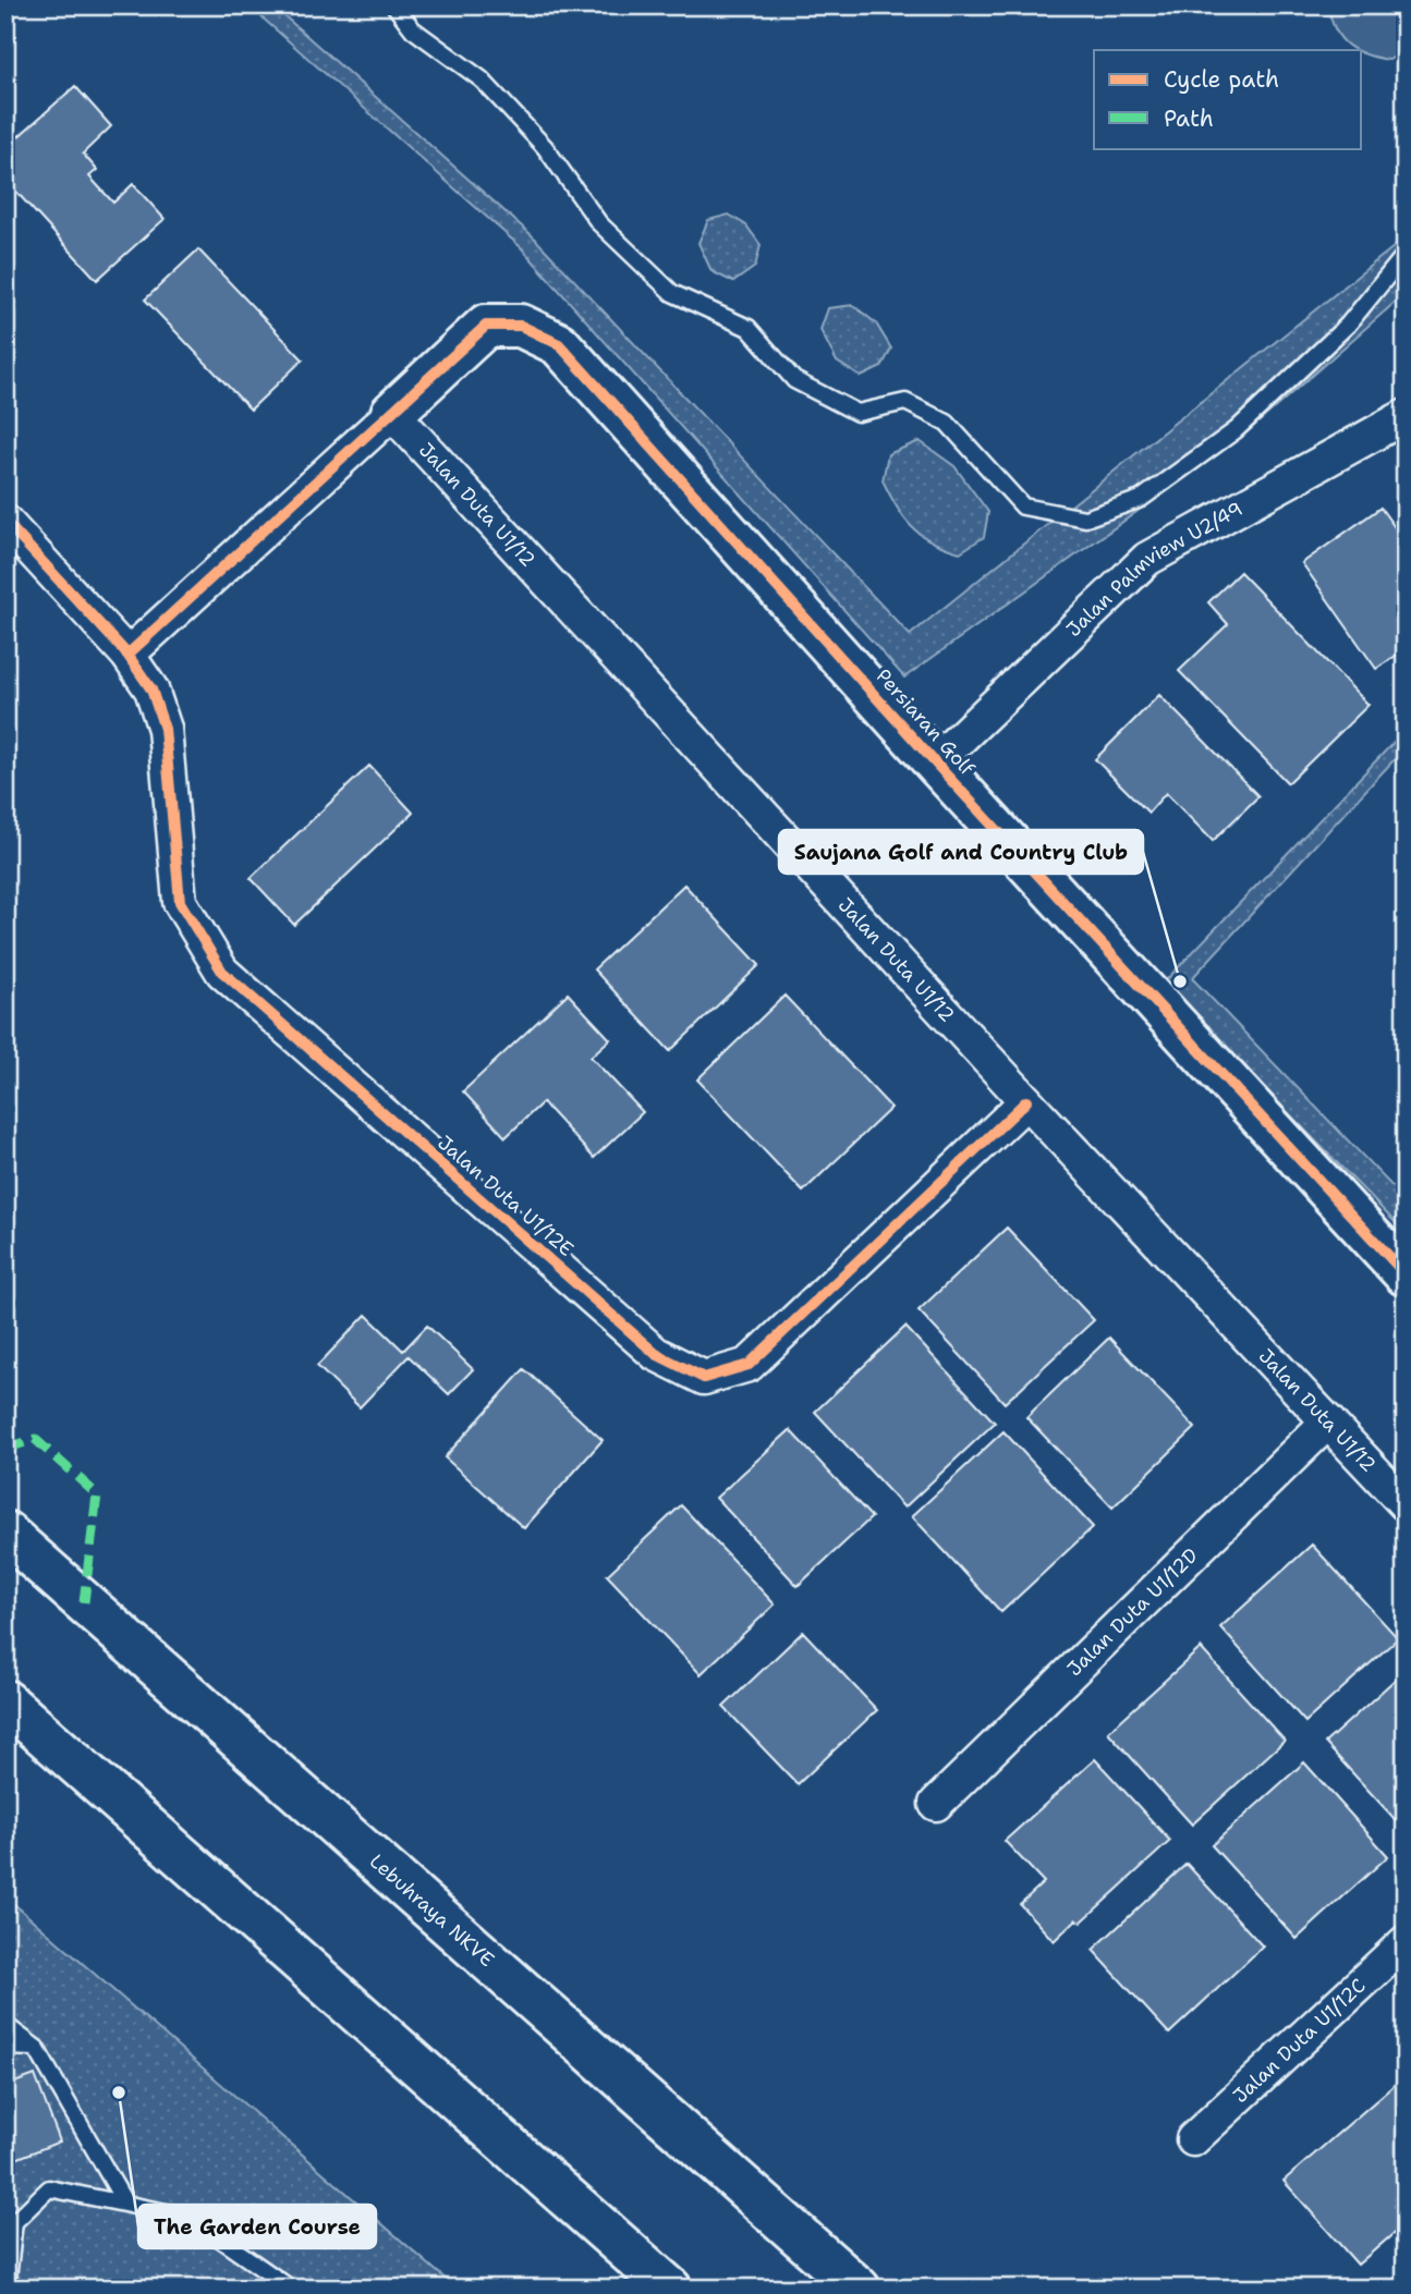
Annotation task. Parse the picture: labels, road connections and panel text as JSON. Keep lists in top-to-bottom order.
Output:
{
  "streets": {
    "main road": ["Persiaran Golf", "Lebuhraya NKVE"],
    "street": [
      "Jalan Duta U1/12",
      "Jalan Palmview U2/49",
      "Jalan Duta U1/12E",
      "Jalan Duta U1/12D",
      "Jalan Duta U1/12C"
    ]
  },
  "crossings": [
    ["Jalan Duta U1/12", "Persiaran Golf"],
    ["Jalan Duta U1/12", "Jalan Duta U1/12E"],
    ["Jalan Duta U1/12", "Jalan Duta U1/12D"],
    ["Jalan Palmview U2/49", "Persiaran Golf"]
  ],
  "places": ["Saujana Golf and Country Club", "The Garden Course"],
  "legend": ["Cycle path", "Path"]
}
